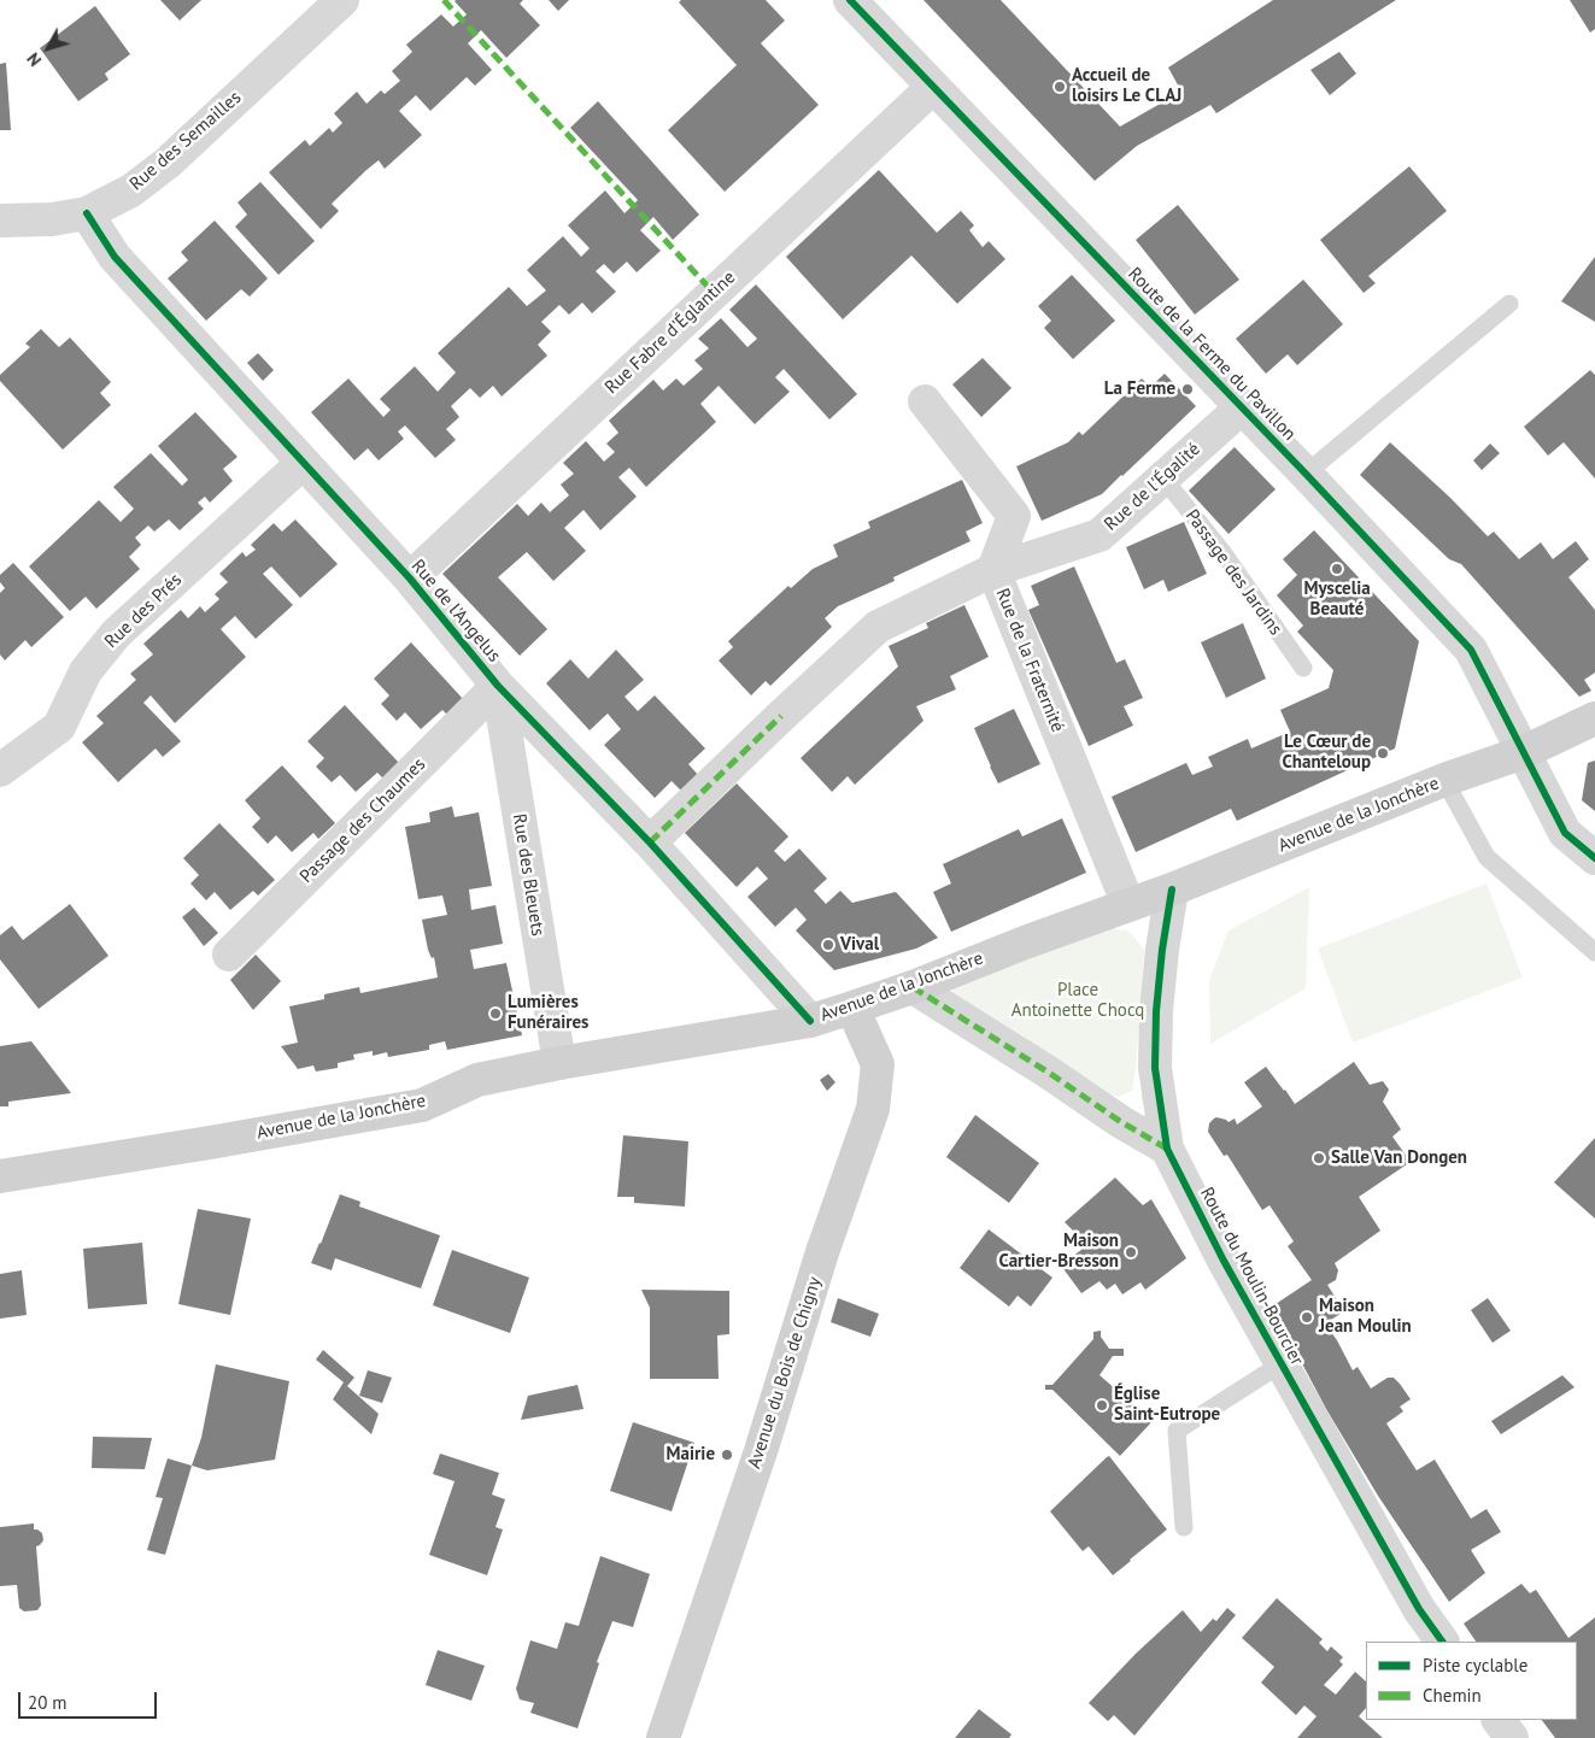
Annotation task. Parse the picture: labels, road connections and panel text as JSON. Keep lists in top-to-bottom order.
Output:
{
  "streets": {
    "main road": ["Avenue de la Jonchère", "Avenue du Bois de Chigny"],
    "street": [
      "Rue des Semailles",
      "Rue Fabre d'Églantine",
      "Route de la Ferme du Pavillon",
      "Rue de l'Égalité",
      "Rue des Prés",
      "Rue de l'Angelus",
      "Rue de la Fraternité",
      "Passage des Chaumes",
      "Rue des Bleuets",
      "Route du Moulin-Bourcier"
    ],
    "lane": ["Passage des Jardins"]
  },
  "crossings": [
    ["Rue des Semailles", "Rue de l'Angelus"],
    ["Rue Fabre d'Églantine", "Route de la Ferme du Pavillon"],
    ["Rue Fabre d'Églantine", "Rue de l'Angelus"],
    ["Route de la Ferme du Pavillon", "Rue de l'Égalité"],
    ["Route de la Ferme du Pavillon", "Avenue de la Jonchère"],
    ["Rue de l'Égalité", "Passage des Jardins"],
    ["Rue de l'Égalité", "Rue de l'Angelus"],
    ["Rue de l'Égalité", "Rue de la Fraternité"],
    ["Rue des Prés", "Rue de l'Angelus"],
    ["Rue de l'Angelus", "Avenue de la Jonchère"],
    ["Rue de l'Angelus", "Passage des Chaumes"],
    ["Rue de l'Angelus", "Rue des Bleuets"],
    ["Rue de la Fraternité", "Avenue de la Jonchère"],
    ["Avenue de la Jonchère", "Rue des Bleuets"],
    ["Avenue de la Jonchère", "Route du Moulin-Bourcier"],
    ["Avenue de la Jonchère", "Avenue du Bois de Chigny"],
    ["Passage des Chaumes", "Rue des Bleuets"]
  ],
  "parks": ["Place Antoinette Chocq"],
  "places": [
    "Accueil de loisirs Le CLAJ",
    "La Ferme",
    "Myscelia Beauté",
    "Le Cœur de Chanteloup",
    "Vival",
    "Lumières Funéraires",
    "Salle Van Dongen",
    "Maison Cartier-Bresson",
    "Maison Jean Moulin",
    "Église Saint-Eutrope",
    "Mairie"
  ],
  "legend": ["Piste cyclable", "Chemin"],
  "scale_bar": "20 m",
  "north": "bottom left"
}
